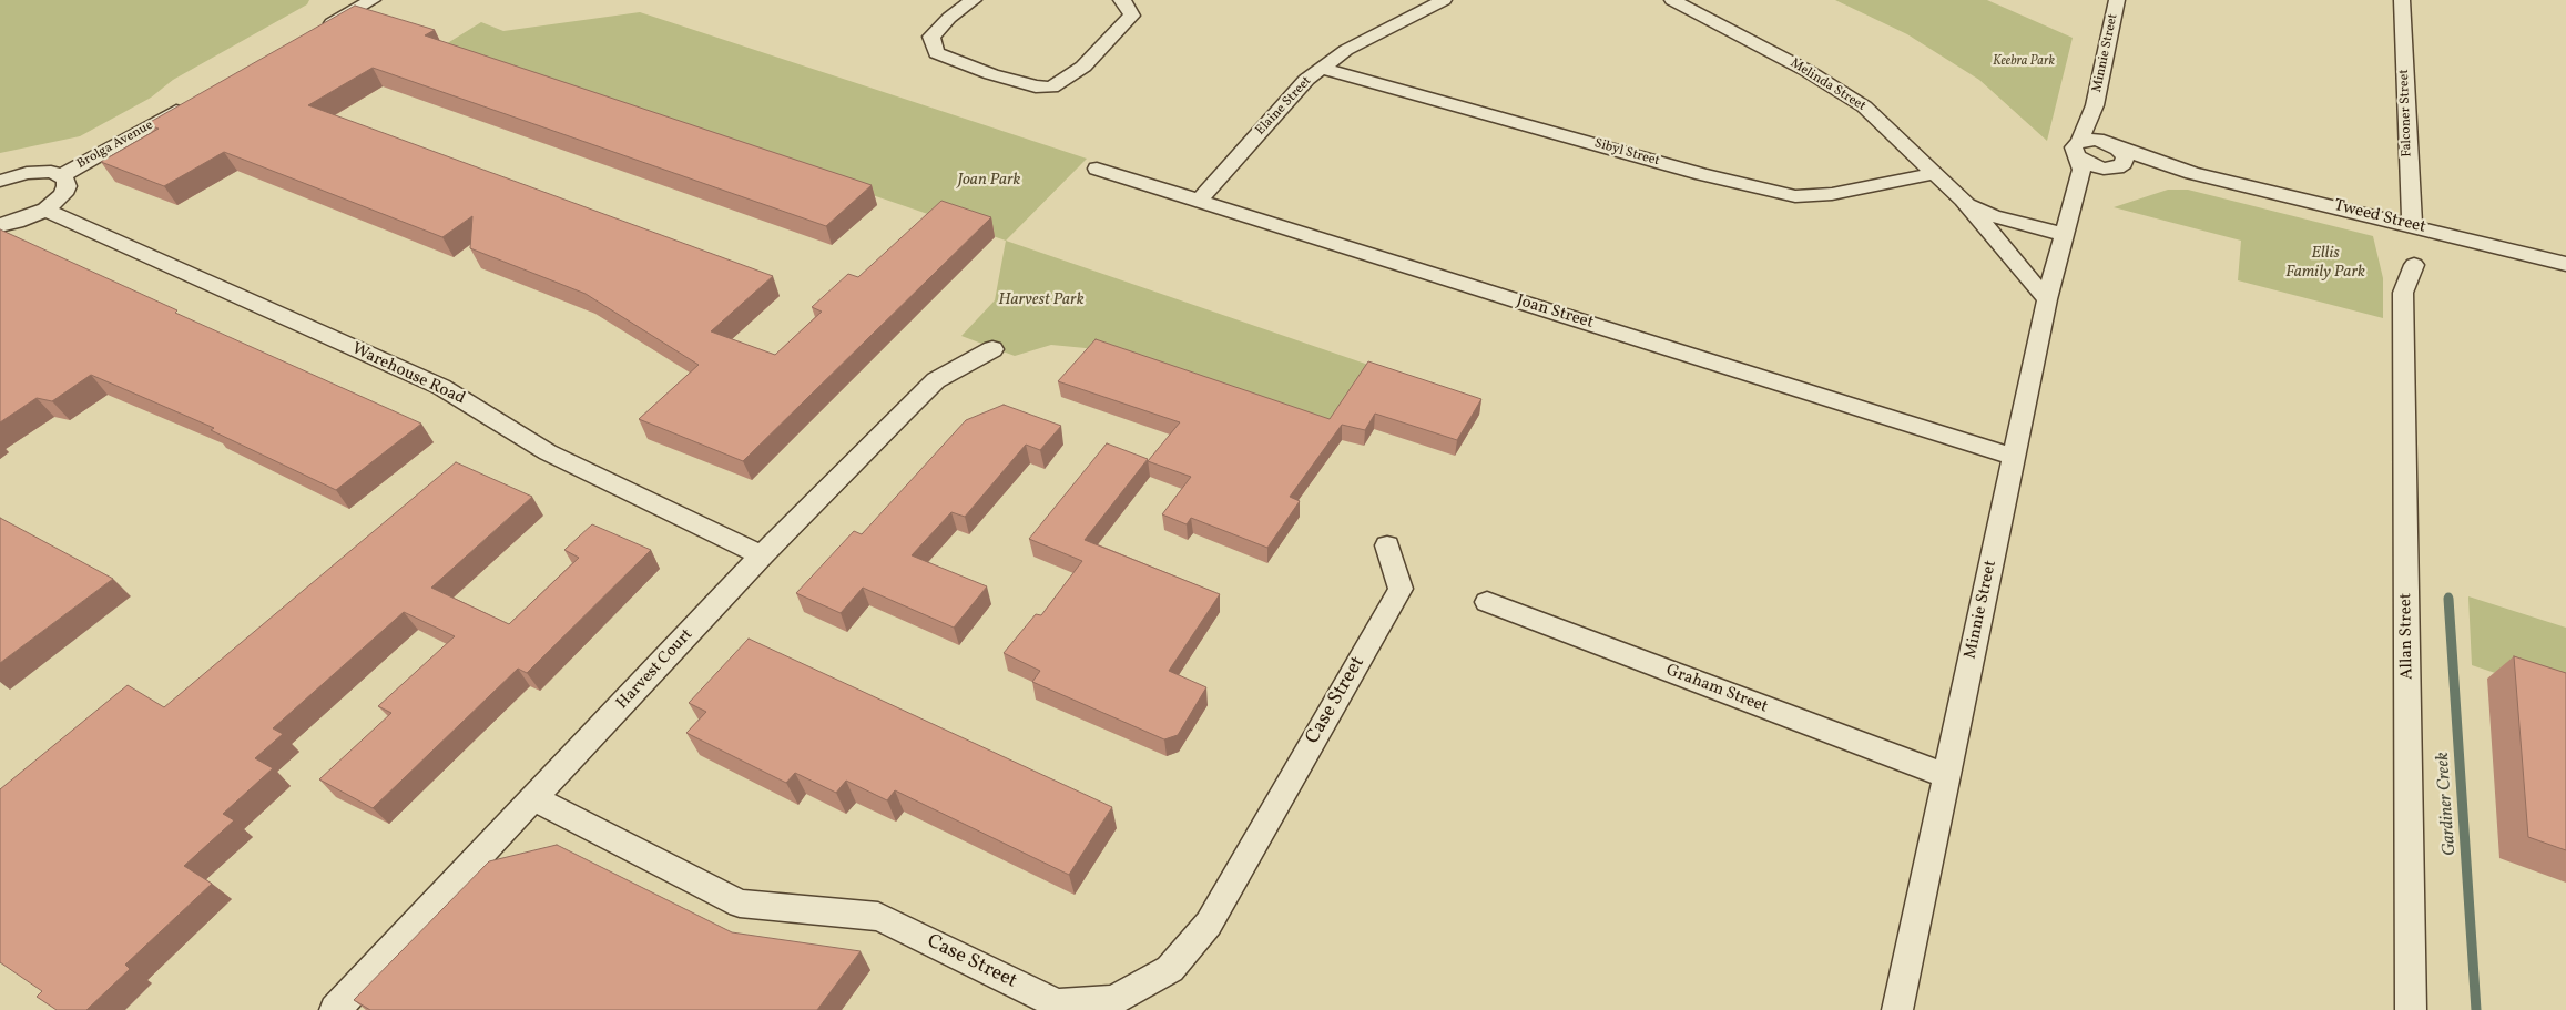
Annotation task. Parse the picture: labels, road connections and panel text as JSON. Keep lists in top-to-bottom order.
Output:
{
  "streets": {
    "street": [
      "Minnie Street",
      "Melinda Street",
      "Elaine Street",
      "Falconer Street",
      "Brolga Avenue",
      "Sibyl Street",
      "Tweed Street",
      "Joan Street",
      "Warehouse Road",
      "Allan Street",
      "Harvest Court",
      "Graham Street",
      "Case Street"
    ]
  },
  "crossings": [
    ["Minnie Street", "Melinda Street"],
    ["Minnie Street", "Tweed Street"],
    ["Minnie Street", "Joan Street"],
    ["Minnie Street", "Graham Street"],
    ["Melinda Street", "Sibyl Street"],
    ["Elaine Street", "Sibyl Street"],
    ["Elaine Street", "Joan Street"],
    ["Falconer Street", "Tweed Street"],
    ["Warehouse Road", "Harvest Court"],
    ["Harvest Court", "Case Street"]
  ],
  "water": ["Gardiner Creek"],
  "parks": [
    "Keebra Park",
    "Joan Park",
    "Ellis Family Park",
    "Harvest Park"
  ]
}
